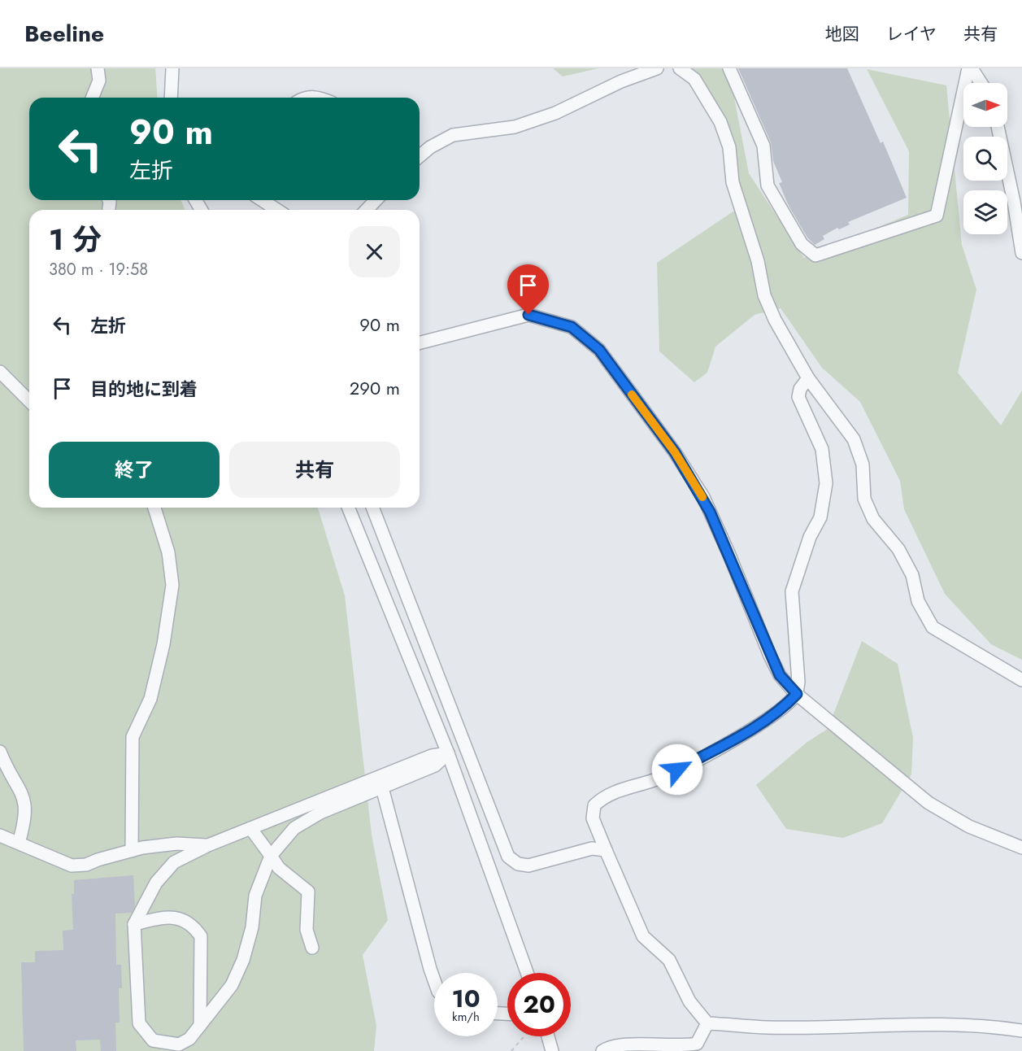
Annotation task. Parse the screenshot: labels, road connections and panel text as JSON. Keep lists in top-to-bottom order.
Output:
{
  "north": "right",
  "page": {
    "header": "Beeline",
    "nav": ["地図", "レイヤ", "共有"],
    "turn": ["90 m", "左折"],
    "heading": ["1 分", "380 m · 19:58"],
    "list": [
      {
        "name": "左折",
        "value": "90 m"
      },
      {
        "name": "目的地に到着",
        "value": "290 m"
      }
    ],
    "buttons": ["終了", "共有"],
    "speed": "10 km/h",
    "limit": "20"
  }
}
